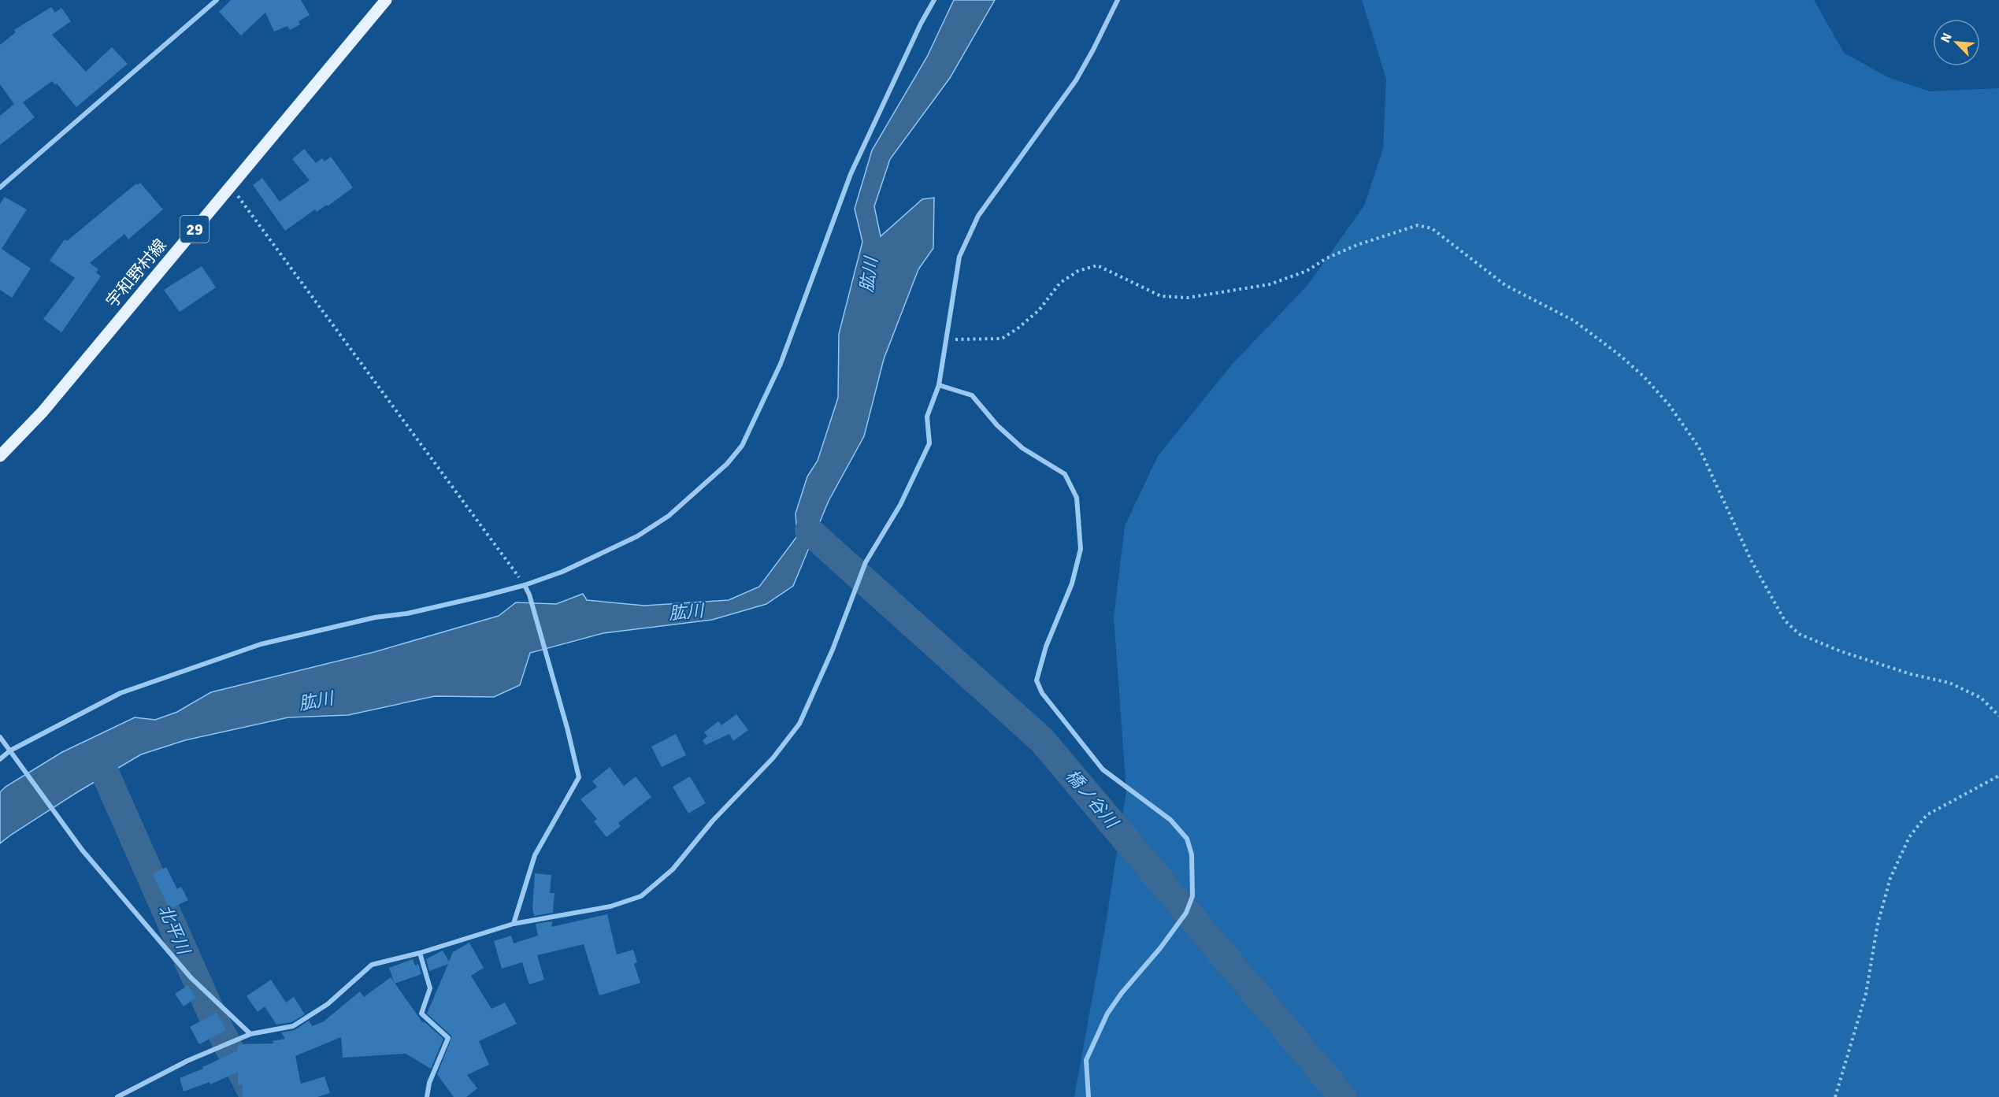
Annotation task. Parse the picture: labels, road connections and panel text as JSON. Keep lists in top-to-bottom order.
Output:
{
  "streets": {
    "main road": ["29", "宇和野村線"]
  },
  "water": ["肱川", "橋ノ谷川", "北平川"],
  "north": "top left"
}
